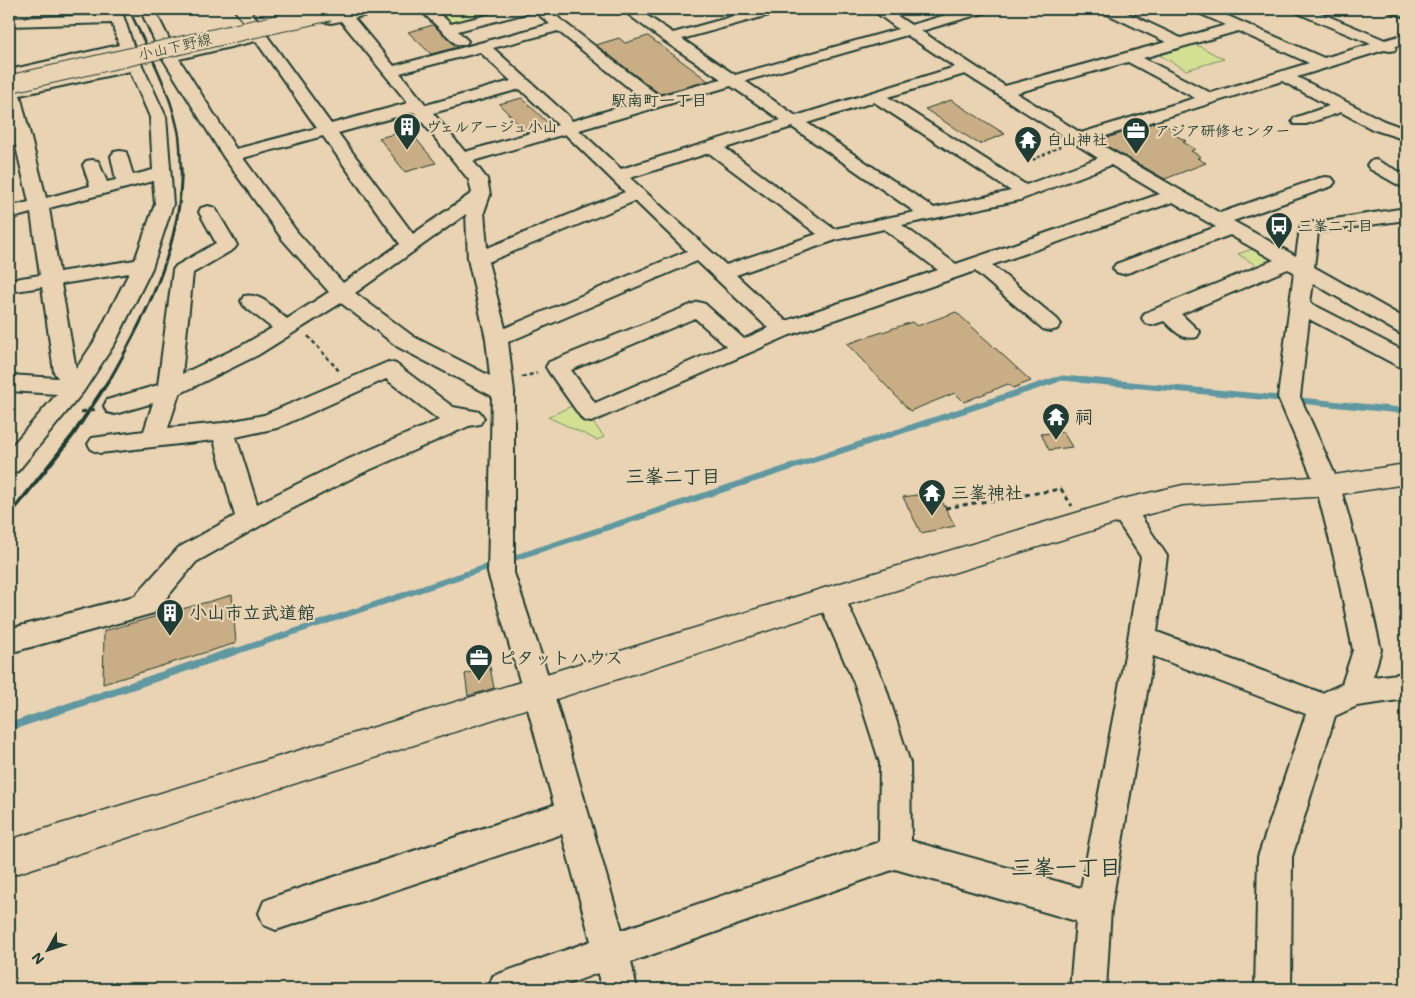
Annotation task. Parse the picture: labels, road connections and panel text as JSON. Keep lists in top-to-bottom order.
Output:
{
  "streets": {
    "street": ["小山下野線"]
  },
  "districts": ["駅南町一丁目", "三峯二丁目", "三峯一丁目"],
  "places": {
    "building": ["ヴェルアージュ小山", "小山市立武道館"],
    "office": ["アジア研修センター", "ピタットハウス"],
    "temple": ["白山神社", "祠", "三峯神社"],
    "bus stop": ["三峯二丁目"]
  },
  "north": "bottom left"
}
